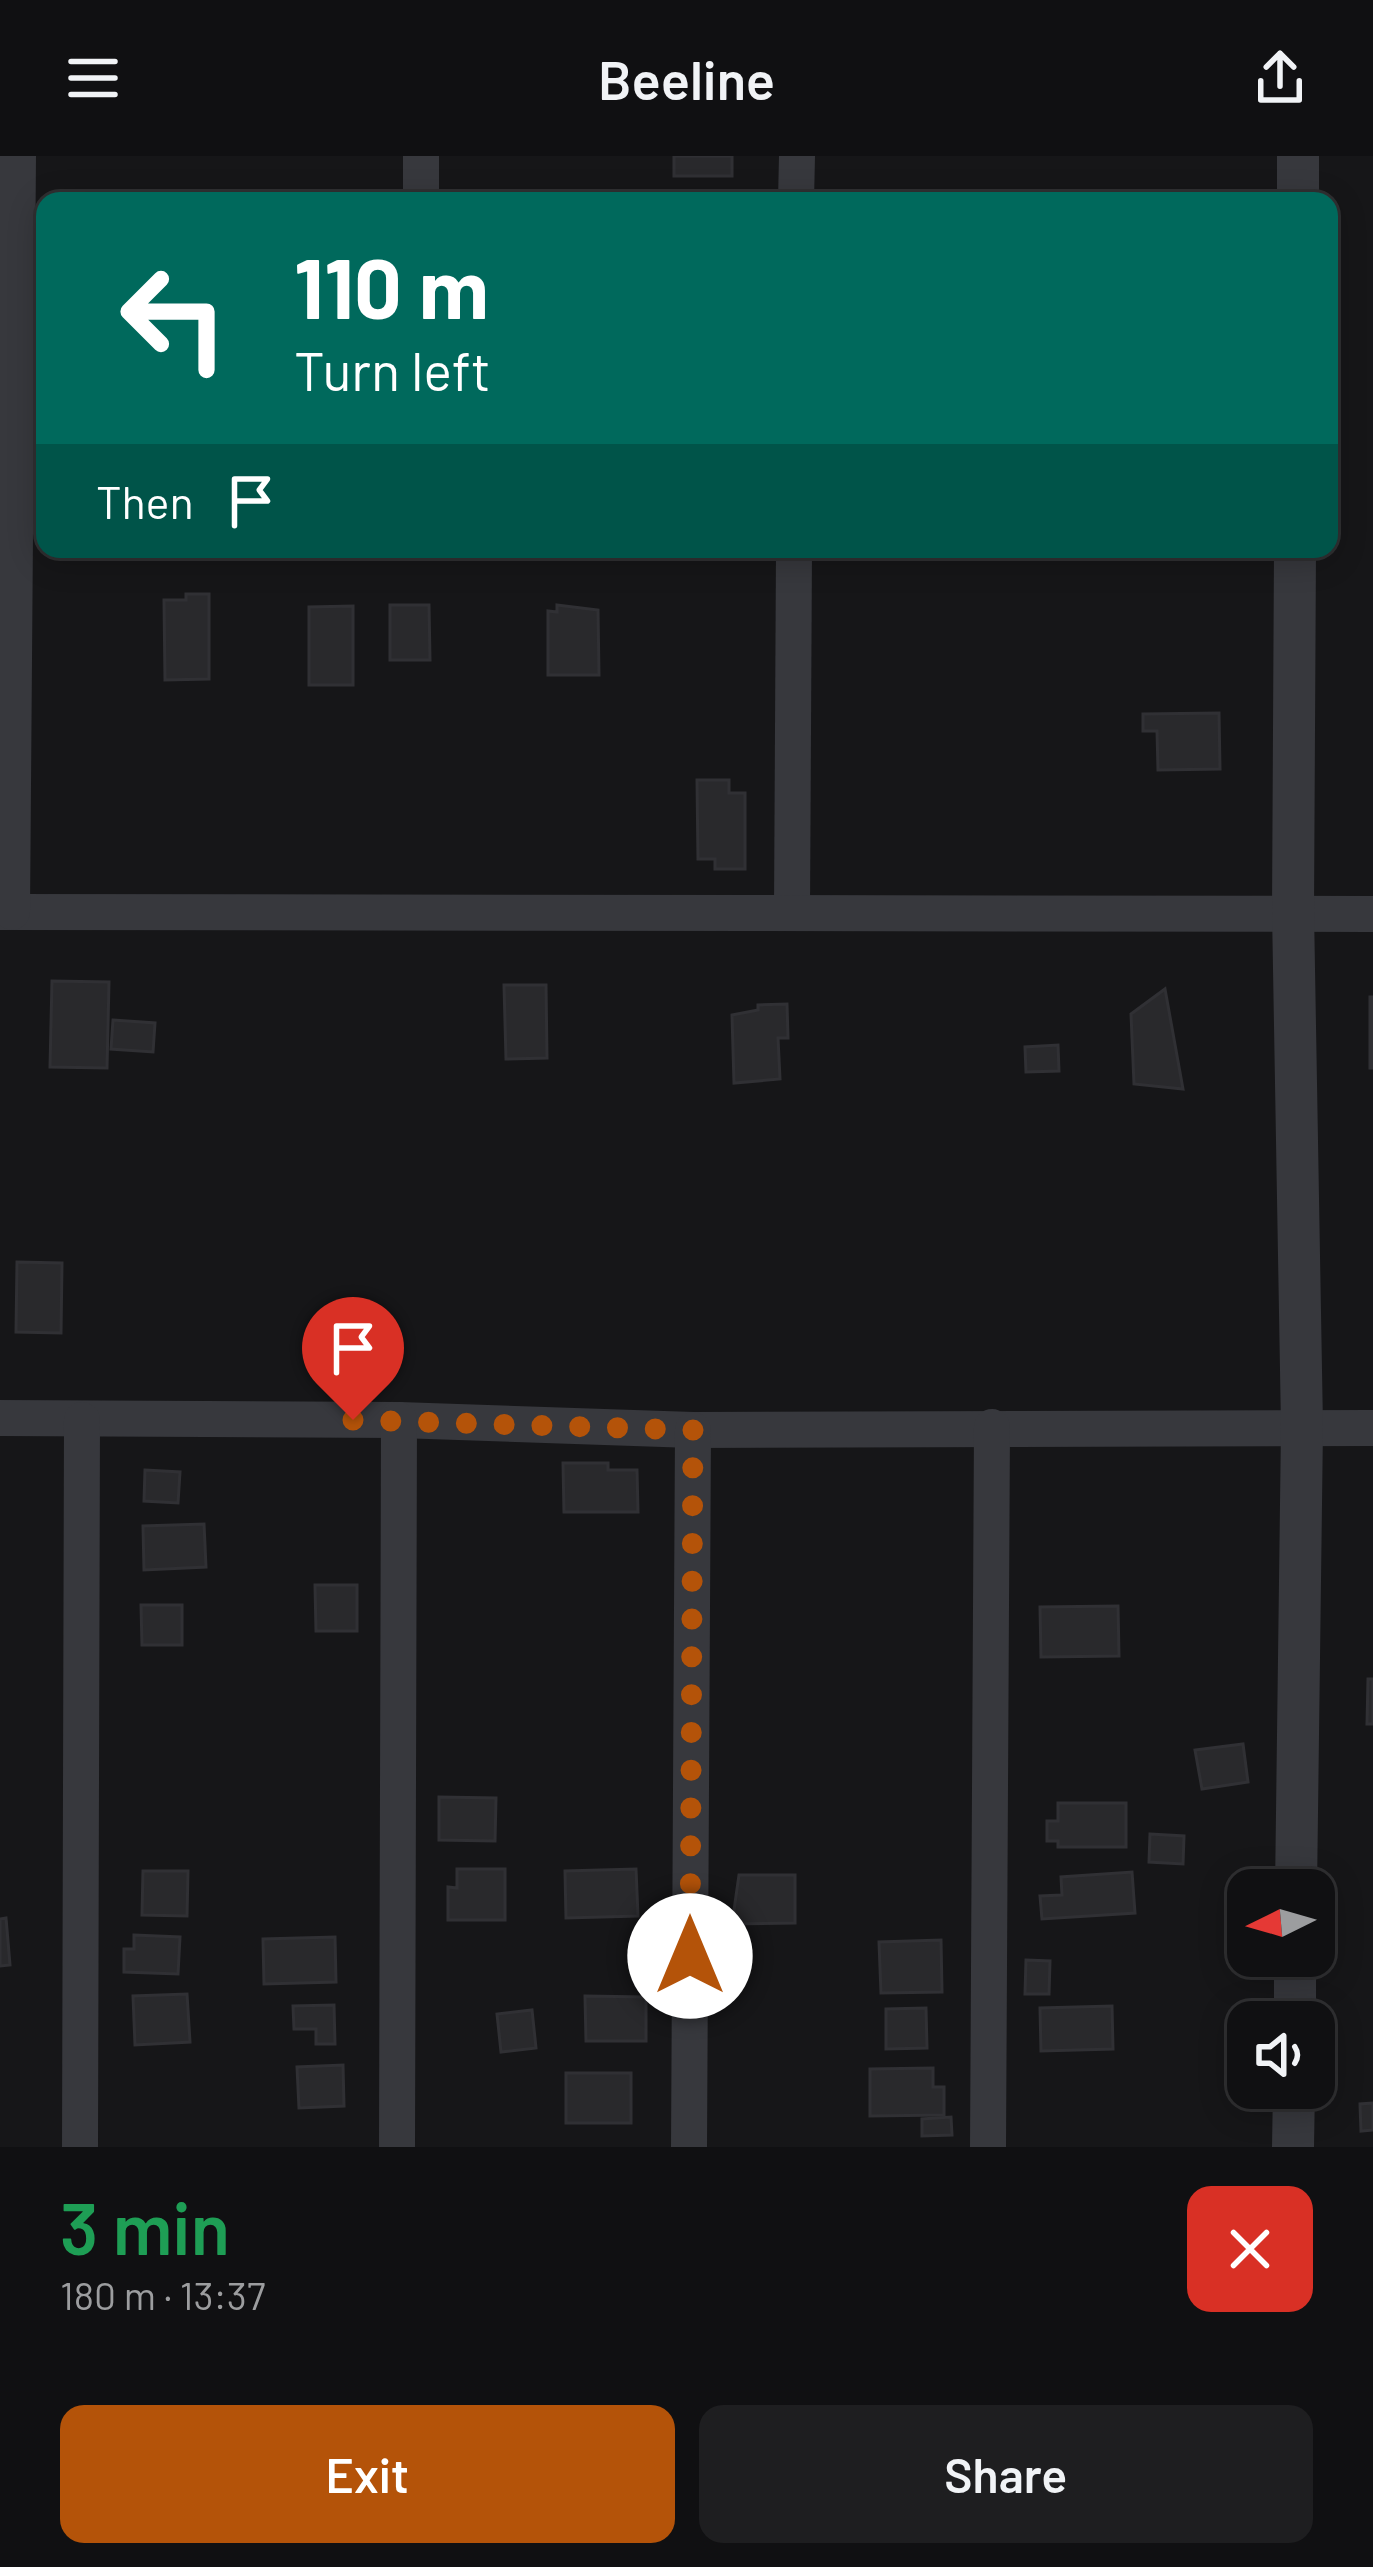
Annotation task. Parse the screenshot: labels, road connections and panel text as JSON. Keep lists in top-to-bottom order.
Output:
{
  "north": "left",
  "page": {
    "header": "Beeline",
    "turn": ["110 m", "Turn left"],
    "then": "Then",
    "heading": ["3 min", "180 m · 13:37"],
    "buttons": ["Exit", "Share"]
  }
}
